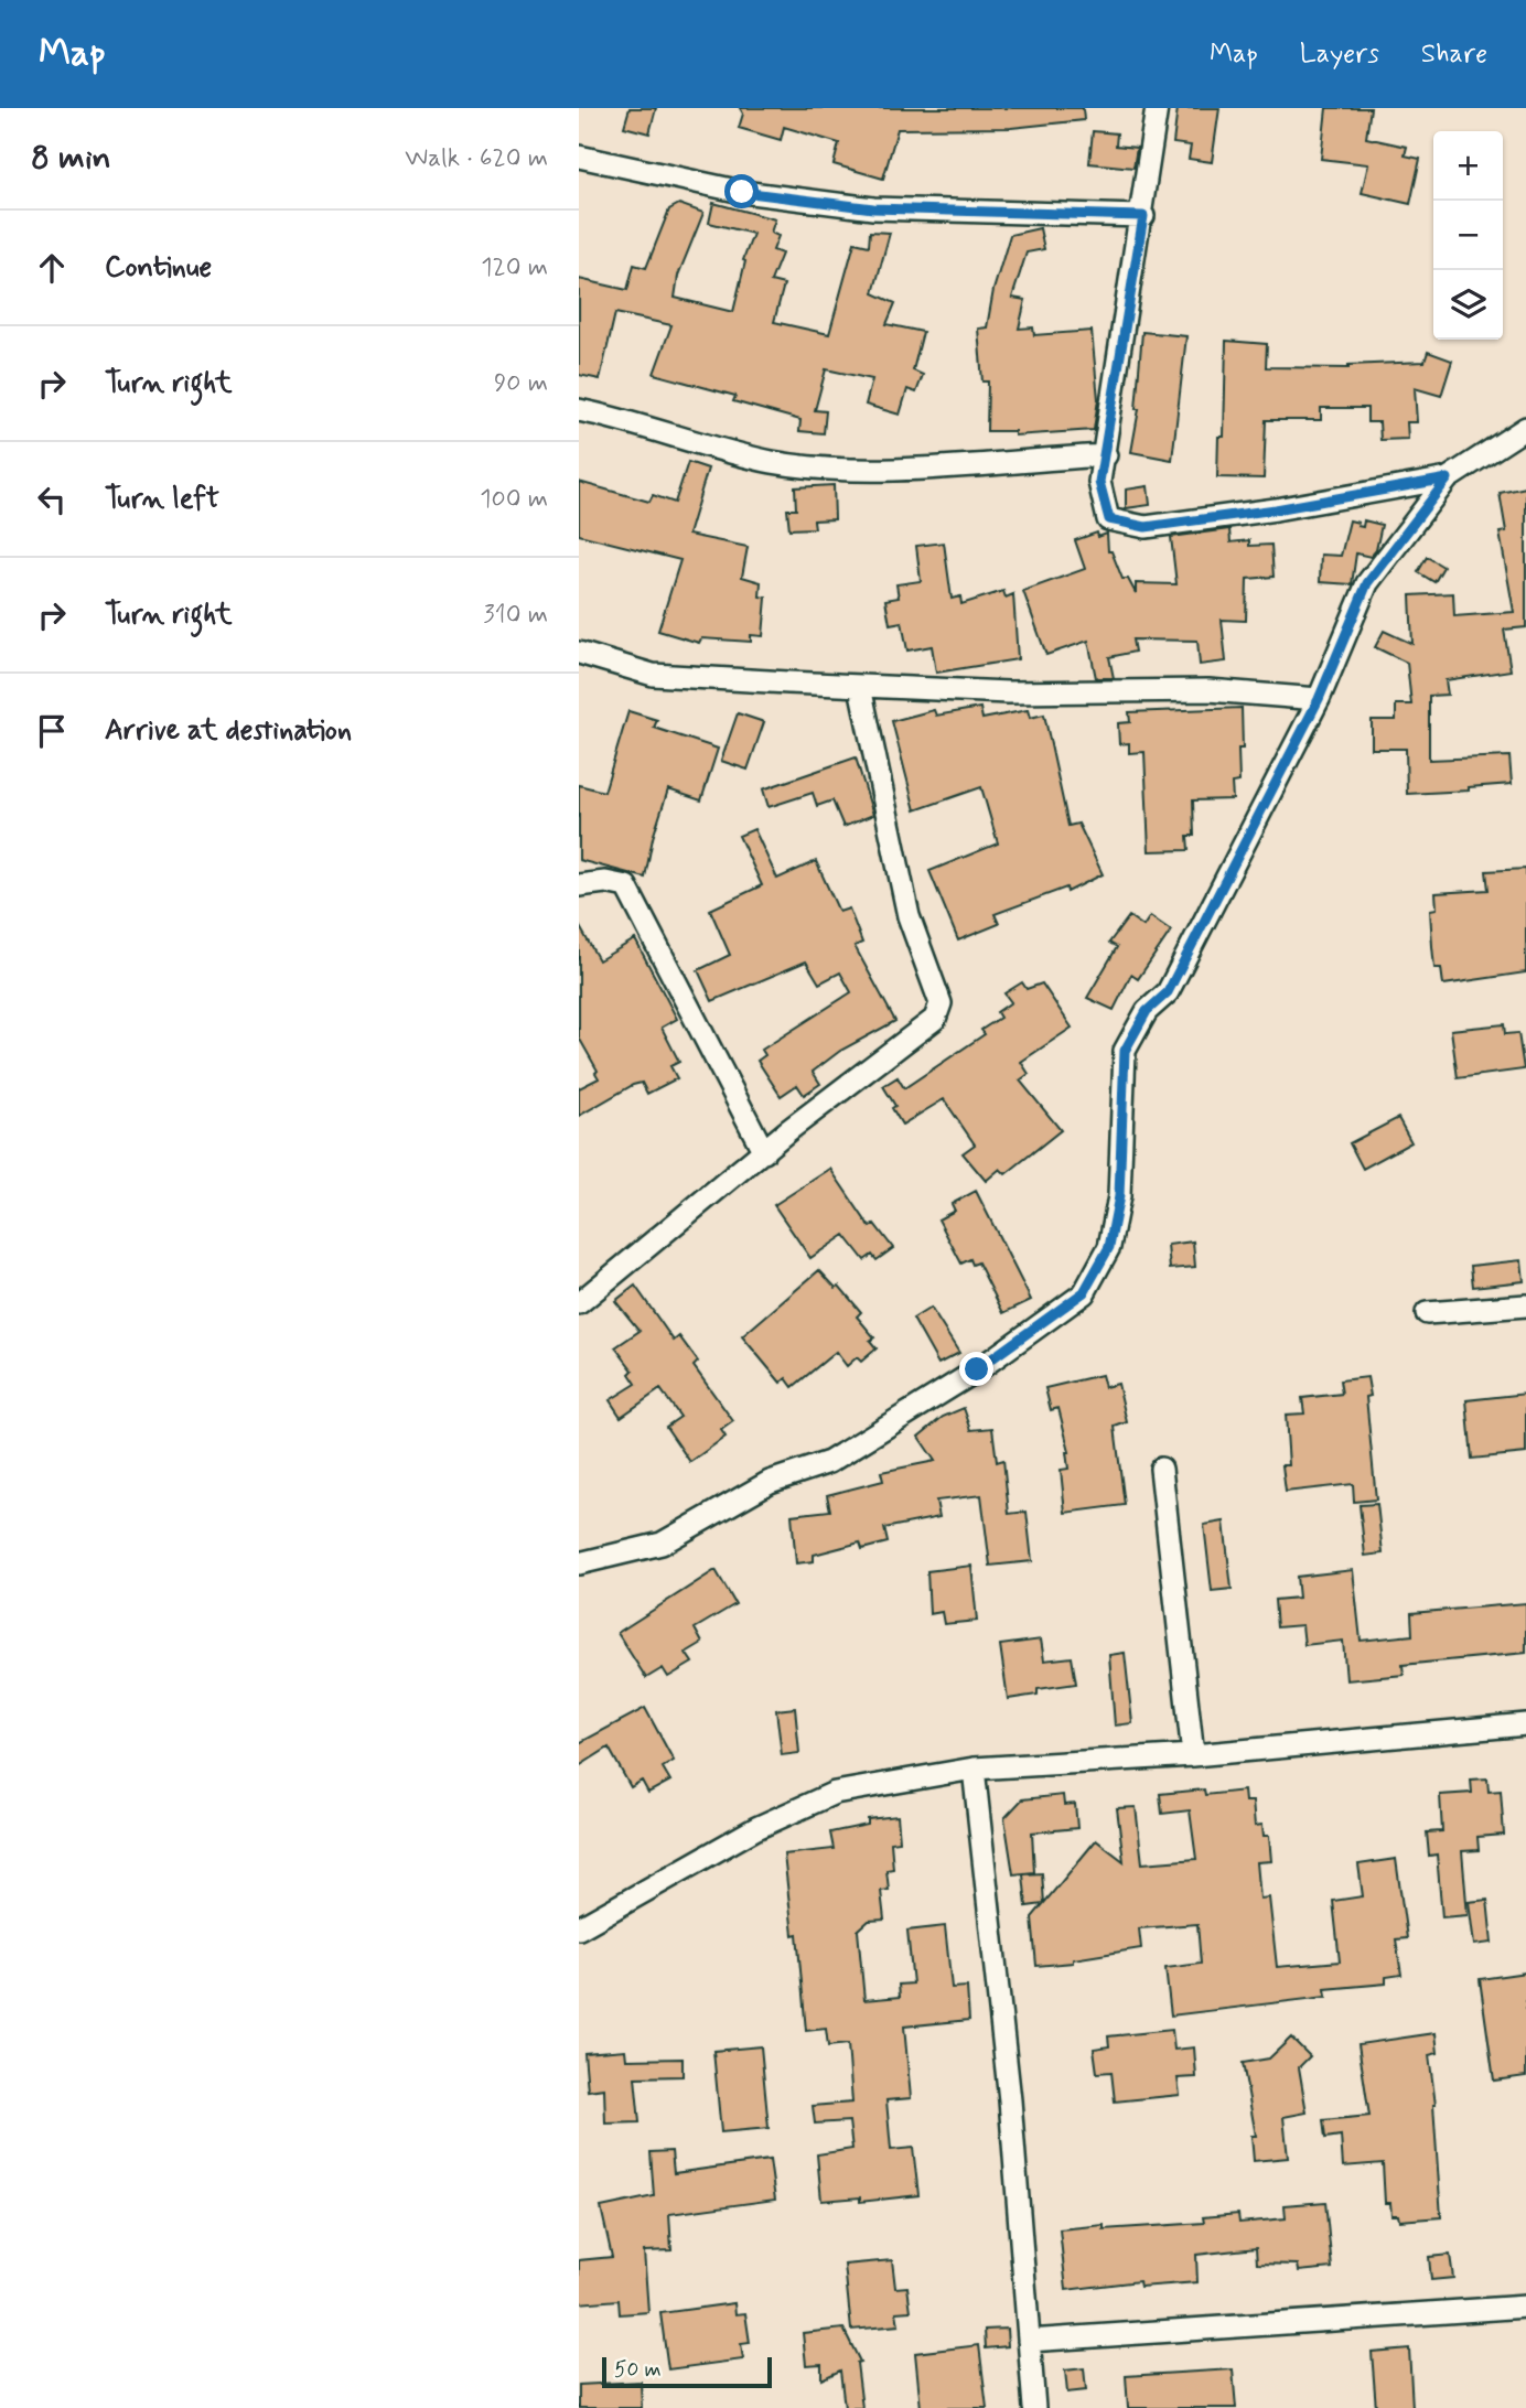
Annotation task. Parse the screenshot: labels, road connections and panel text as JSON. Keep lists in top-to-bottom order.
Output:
{
  "scale_bar": "50 m",
  "page": {
    "header": "Map",
    "nav": ["Map", "Layers", "Share"],
    "heading": ["8 min", "Walk · 620 m"],
    "map_buttons": ["+", "−"],
    "list": [
      ["Continue", "120 m"],
      ["Turn right", "90 m"],
      ["Turn left", "100 m"],
      ["Turn right", "310 m"],
      "Arrive at destination"
    ],
    "scale": "50 m"
  }
}
